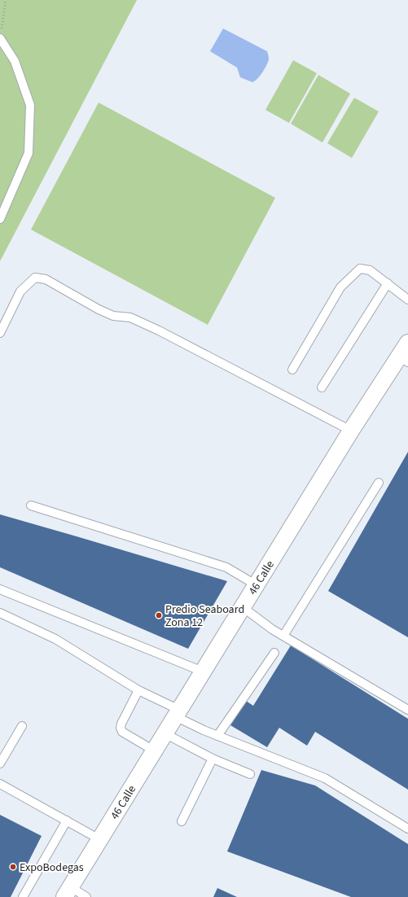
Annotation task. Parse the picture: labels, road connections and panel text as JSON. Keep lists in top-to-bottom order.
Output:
{
  "streets": {
    "street": ["46 Calle"]
  },
  "places": ["Predio Seaboard Zona 12", "ExpoBodegas"]
}
